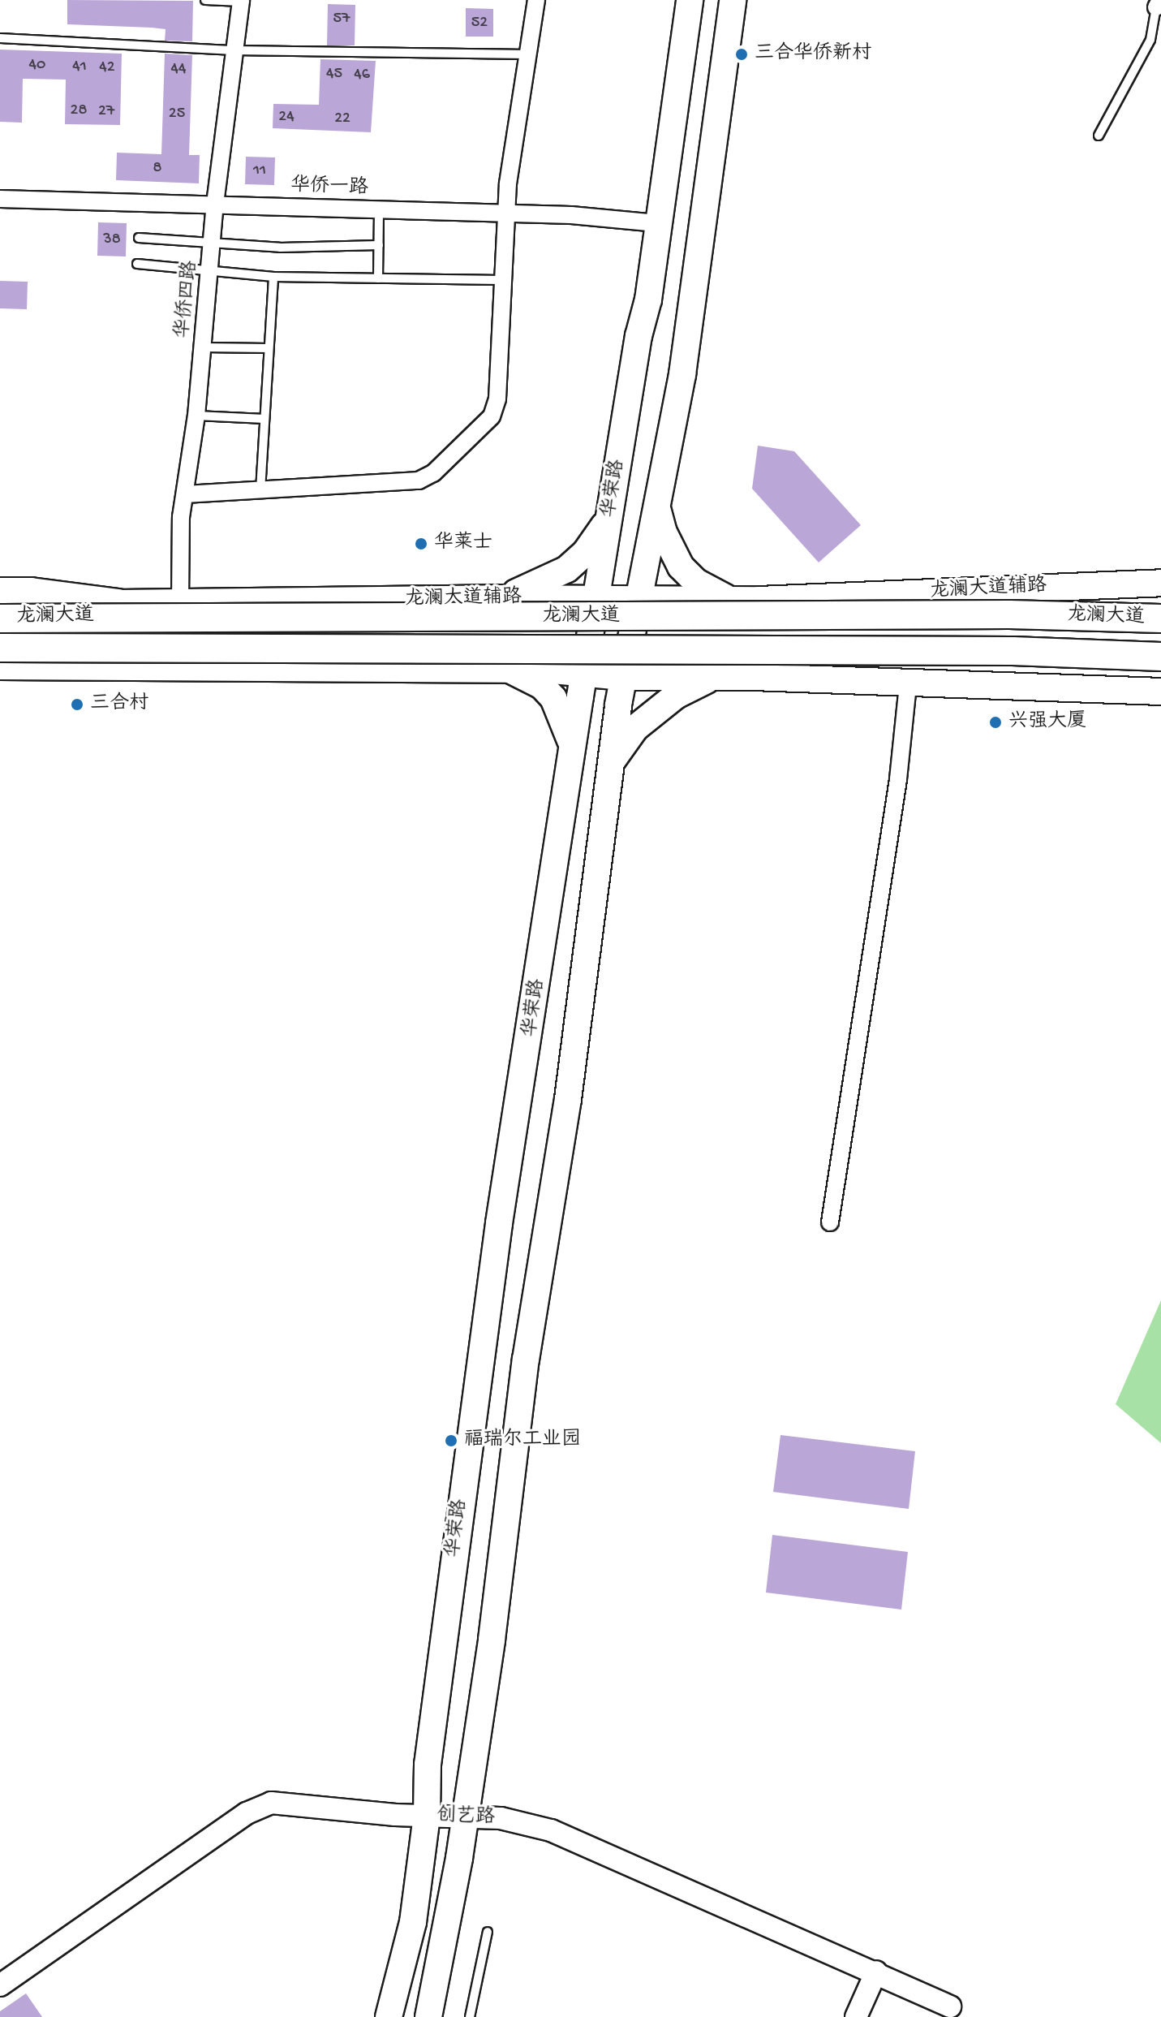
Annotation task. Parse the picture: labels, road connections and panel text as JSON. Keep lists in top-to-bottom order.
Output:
{
  "streets": {
    "highway": ["龙澜大道"],
    "main road": ["华荣路", "龙澜大道辅路"],
    "street": ["华侨一路", "华侨四路", "创艺路"]
  },
  "crossings": [
    ["华侨一路", "华侨四路"],
    ["华侨一路", "华荣路"],
    ["华侨四路", "龙澜大道辅路"],
    ["华荣路", "龙澜大道辅路"],
    ["华荣路", "创艺路"],
    ["龙澜大道辅路", "龙澜大道"]
  ],
  "places": [
    "三合华侨新村",
    "华莱士",
    "三合村",
    "兴强大厦",
    "福瑞尔工业园"
  ],
  "house_numbers": [
    "57",
    "52",
    "40",
    "41",
    "42",
    "44",
    "45",
    "46",
    "28",
    "27",
    "25",
    "24",
    "22",
    "8",
    "11",
    "38"
  ]
}
